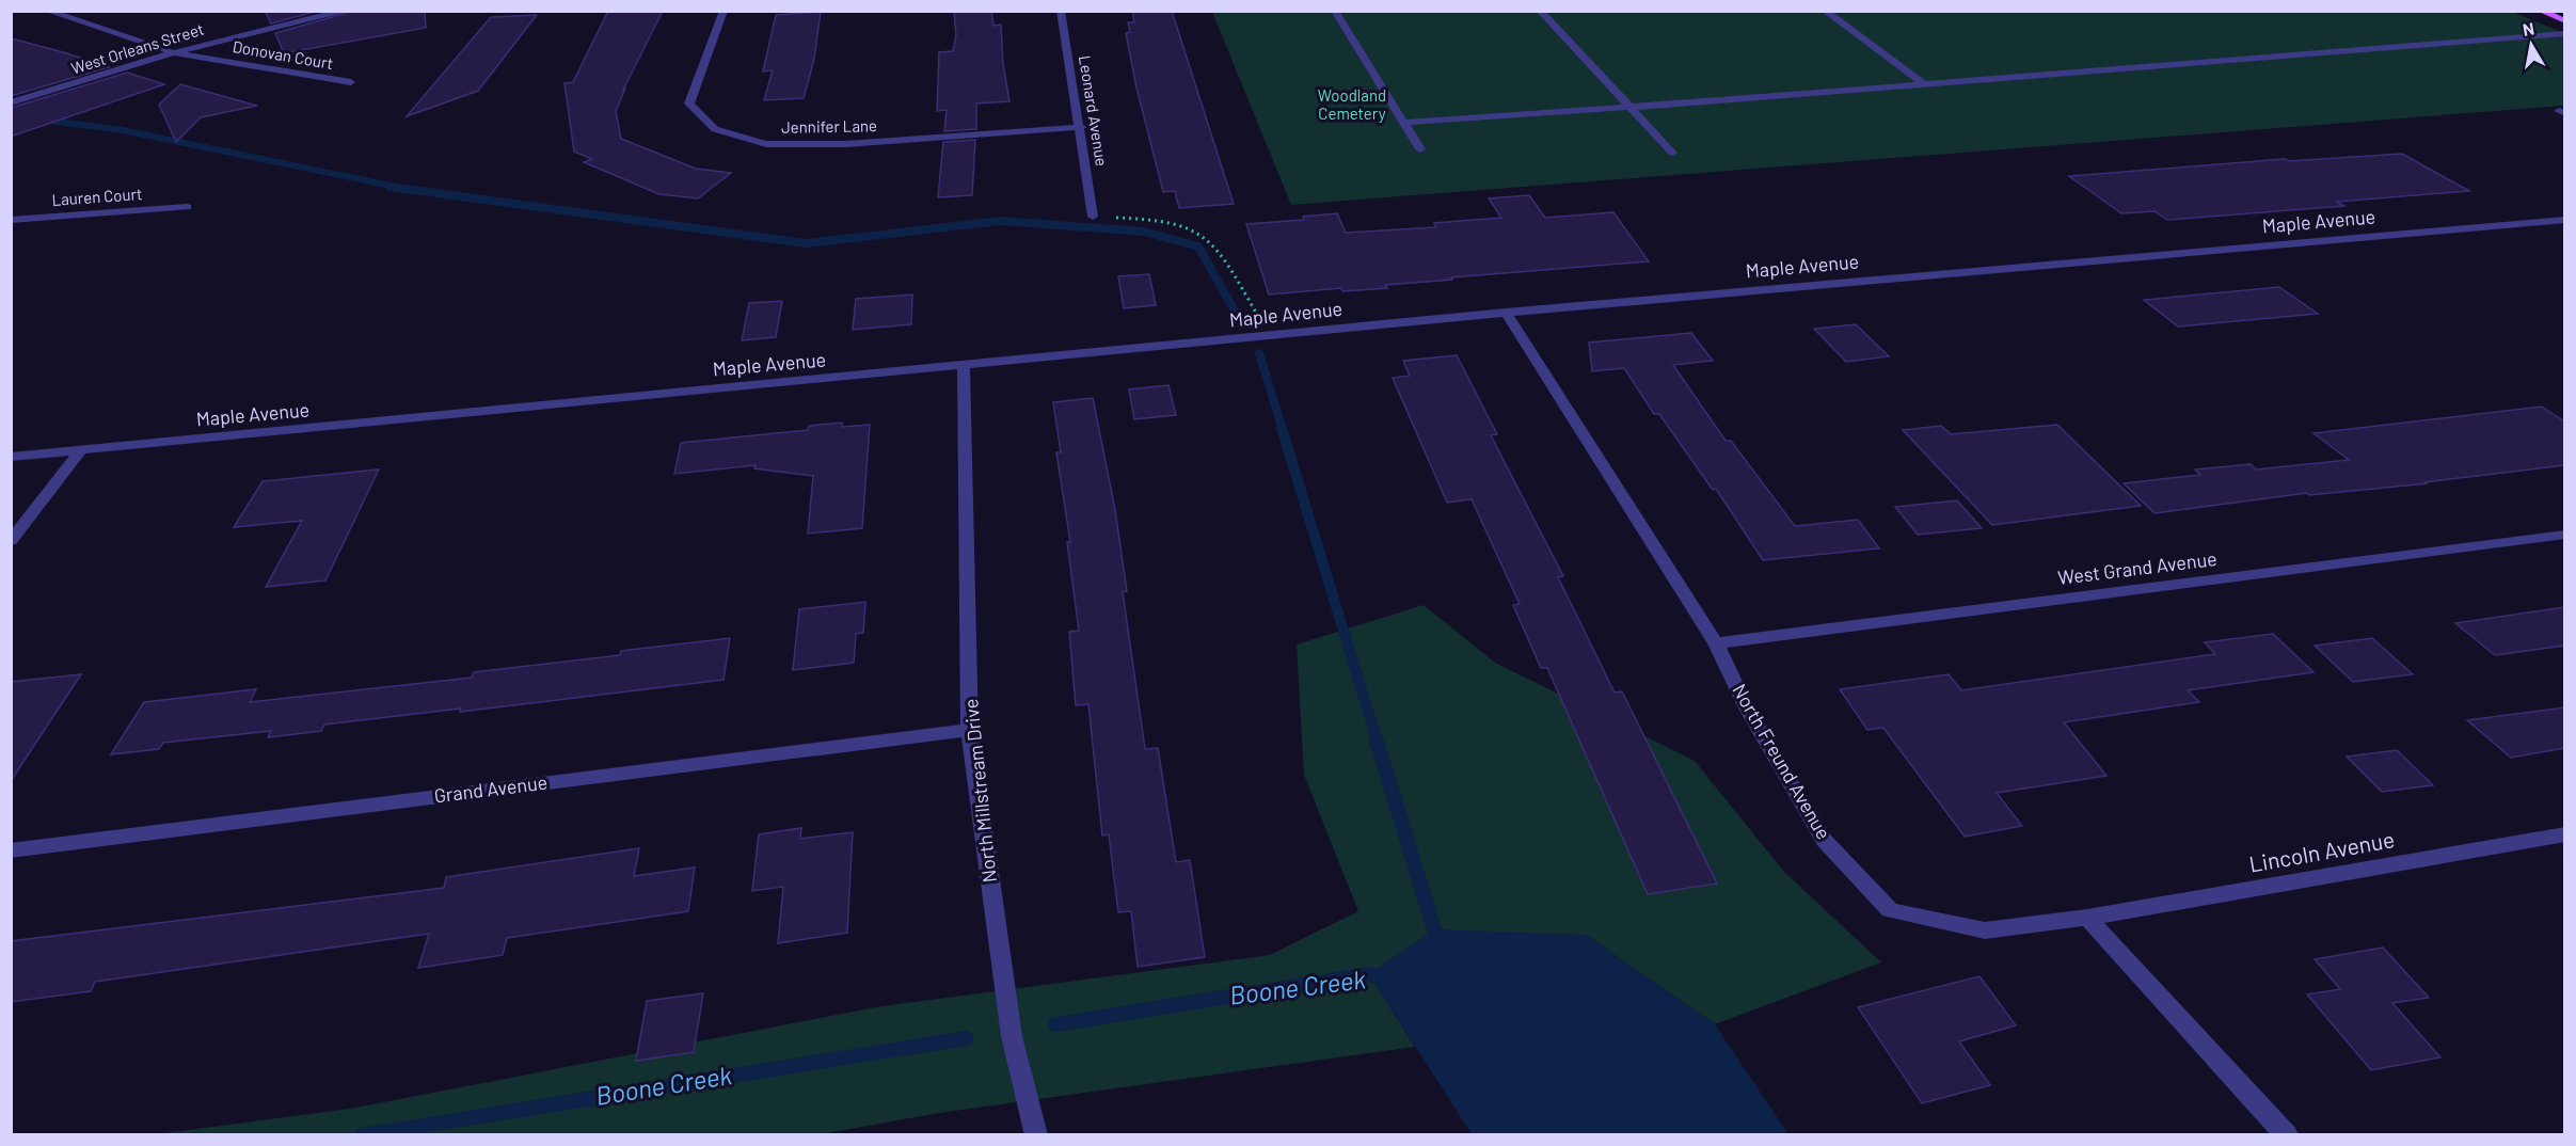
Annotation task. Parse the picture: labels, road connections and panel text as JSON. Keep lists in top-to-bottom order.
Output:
{
  "streets": {
    "street": [
      "West Orleans Street",
      "Donovan Court",
      "Leonard Avenue",
      "Jennifer Lane",
      "Lauren Court",
      "Maple Avenue",
      "West Grand Avenue",
      "North Freund Avenue",
      "Grand Avenue",
      "North Millstream Drive",
      "Lincoln Avenue"
    ]
  },
  "crossings": [
    ["West Orleans Street", "Donovan Court"],
    ["Leonard Avenue", "Jennifer Lane"],
    ["Maple Avenue", "North Freund Avenue"],
    ["Maple Avenue", "North Millstream Drive"],
    ["West Grand Avenue", "North Freund Avenue"],
    ["North Freund Avenue", "Lincoln Avenue"],
    ["Grand Avenue", "North Millstream Drive"]
  ],
  "water": ["Boone Creek"],
  "parks": ["Woodland Cemetery"],
  "north": "top"
}
